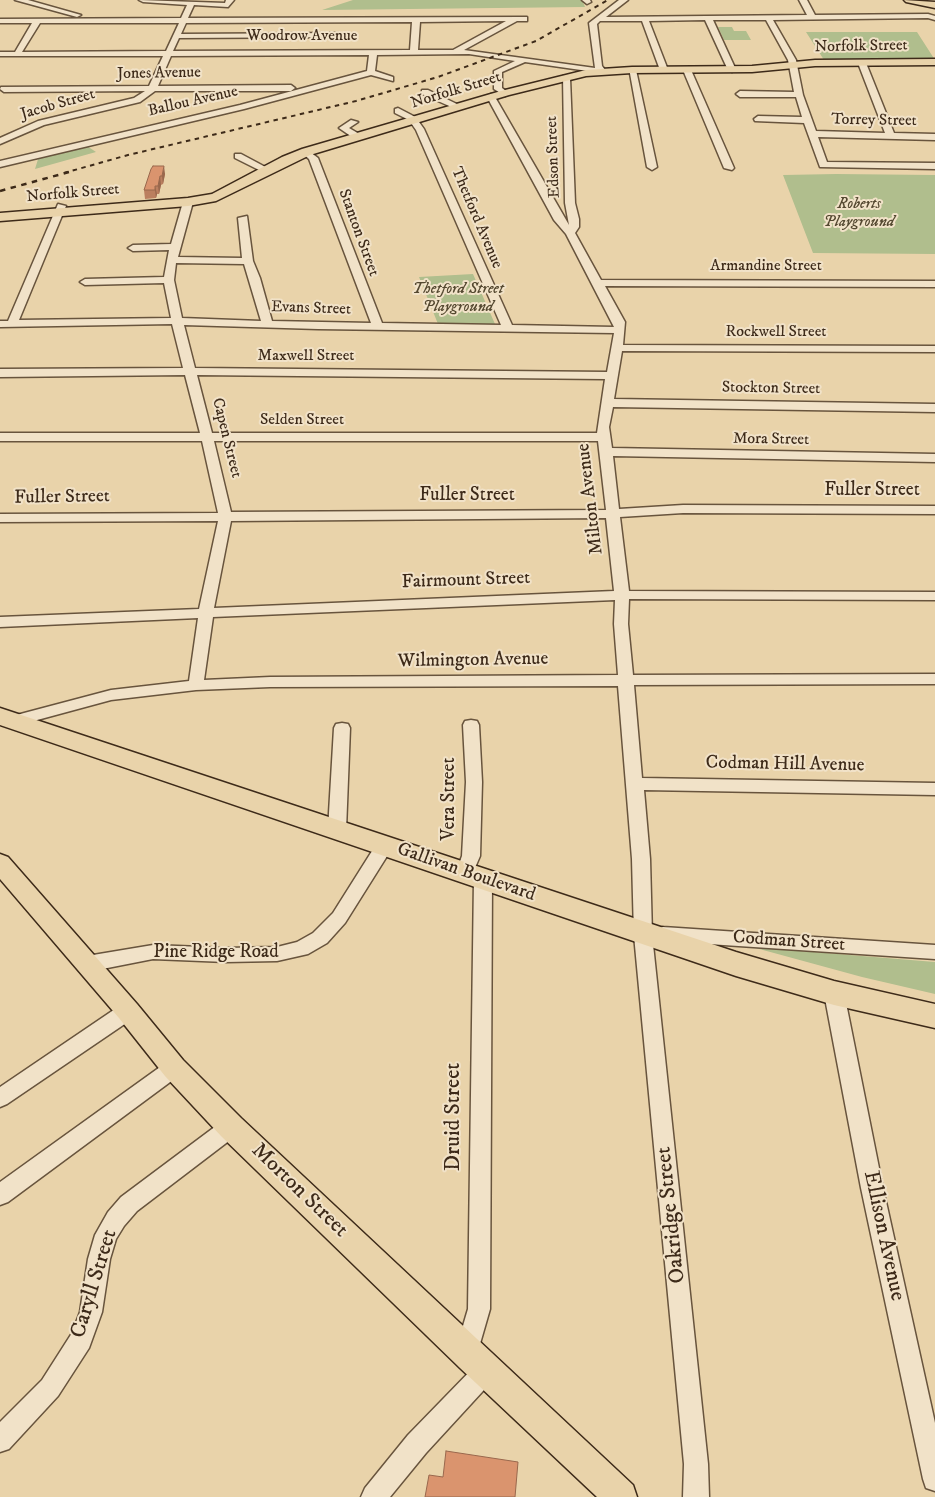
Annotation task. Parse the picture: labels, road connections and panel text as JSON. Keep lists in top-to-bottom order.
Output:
{
  "streets": {
    "highway": ["Gallivan Boulevard"],
    "main road": ["Norfolk Street", "Morton Street"],
    "street": [
      "Woodrow Avenue",
      "Jones Avenue",
      "Ballou Avenue",
      "Jacob Street",
      "Torrey Street",
      "Edson Street",
      "Thetford Avenue",
      "Stanton Street",
      "Armandine Street",
      "Evans Street",
      "Rockwell Street",
      "Maxwell Street",
      "Stockton Street",
      "Selden Street",
      "Capen Street",
      "Mora Street",
      "Fuller Street",
      "Milton Avenue",
      "Fairmount Street",
      "Wilmington Avenue",
      "Codman Hill Avenue",
      "Vera Street",
      "Codman Street",
      "Pine Ridge Road",
      "Druid Street",
      "Oakridge Street",
      "Ellison Avenue",
      "Caryll Street"
    ]
  },
  "crossings": [
    ["Woodrow Avenue", "Norfolk Street"],
    ["Norfolk Street", "Edson Street"],
    ["Norfolk Street", "Thetford Avenue"],
    ["Norfolk Street", "Stanton Street"],
    ["Norfolk Street", "Capen Street"],
    ["Jones Avenue", "Ballou Avenue"],
    ["Jones Avenue", "Jacob Street"],
    ["Thetford Avenue", "Evans Street"],
    ["Stanton Street", "Evans Street"],
    ["Evans Street", "Capen Street"],
    ["Evans Street", "Milton Avenue"],
    ["Rockwell Street", "Milton Avenue"],
    ["Maxwell Street", "Capen Street"],
    ["Maxwell Street", "Milton Avenue"],
    ["Stockton Street", "Milton Avenue"],
    ["Selden Street", "Capen Street"],
    ["Selden Street", "Milton Avenue"],
    ["Capen Street", "Fuller Street"],
    ["Capen Street", "Fairmount Street"],
    ["Capen Street", "Wilmington Avenue"],
    ["Mora Street", "Milton Avenue"],
    ["Fuller Street", "Milton Avenue"],
    ["Milton Avenue", "Fairmount Street"],
    ["Milton Avenue", "Wilmington Avenue"],
    ["Milton Avenue", "Codman Hill Avenue"],
    ["Milton Avenue", "Gallivan Boulevard"],
    ["Milton Avenue", "Codman Street"],
    ["Milton Avenue", "Oakridge Street"],
    ["Wilmington Avenue", "Gallivan Boulevard"],
    ["Vera Street", "Gallivan Boulevard"],
    ["Vera Street", "Druid Street"],
    ["Gallivan Boulevard", "Codman Street"],
    ["Gallivan Boulevard", "Pine Ridge Road"],
    ["Gallivan Boulevard", "Druid Street"],
    ["Gallivan Boulevard", "Oakridge Street"],
    ["Gallivan Boulevard", "Ellison Avenue"],
    ["Codman Street", "Oakridge Street"],
    ["Pine Ridge Road", "Morton Street"],
    ["Druid Street", "Morton Street"],
    ["Morton Street", "Caryll Street"]
  ],
  "parks": ["Roberts Playground", "Thetford Street Playground"]
}
